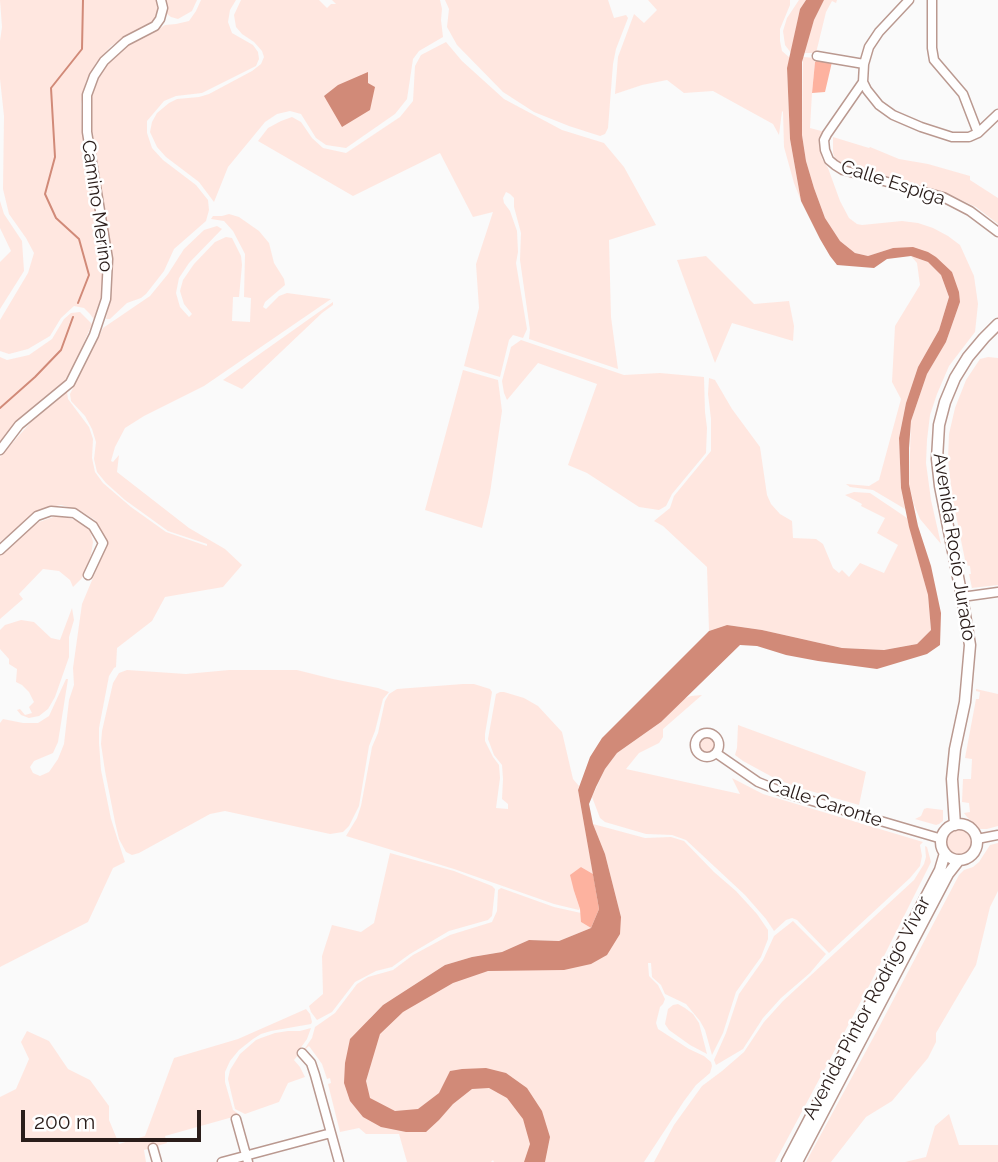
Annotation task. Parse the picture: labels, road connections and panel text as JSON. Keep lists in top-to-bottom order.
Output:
{
  "streets": {
    "main road": ["Avenida Rocío Jurado", "Avenida Pintor Rodrigo Vivar"],
    "street": ["Calle Espiga", "Camino Merino", "Calle Caronte"]
  },
  "crossings": [
    ["Avenida Rocío Jurado", "Calle Caronte"],
    ["Avenida Rocío Jurado", "Avenida Pintor Rodrigo Vivar"],
    ["Calle Caronte", "Avenida Pintor Rodrigo Vivar"]
  ],
  "scale_bar": "200 m"
}
